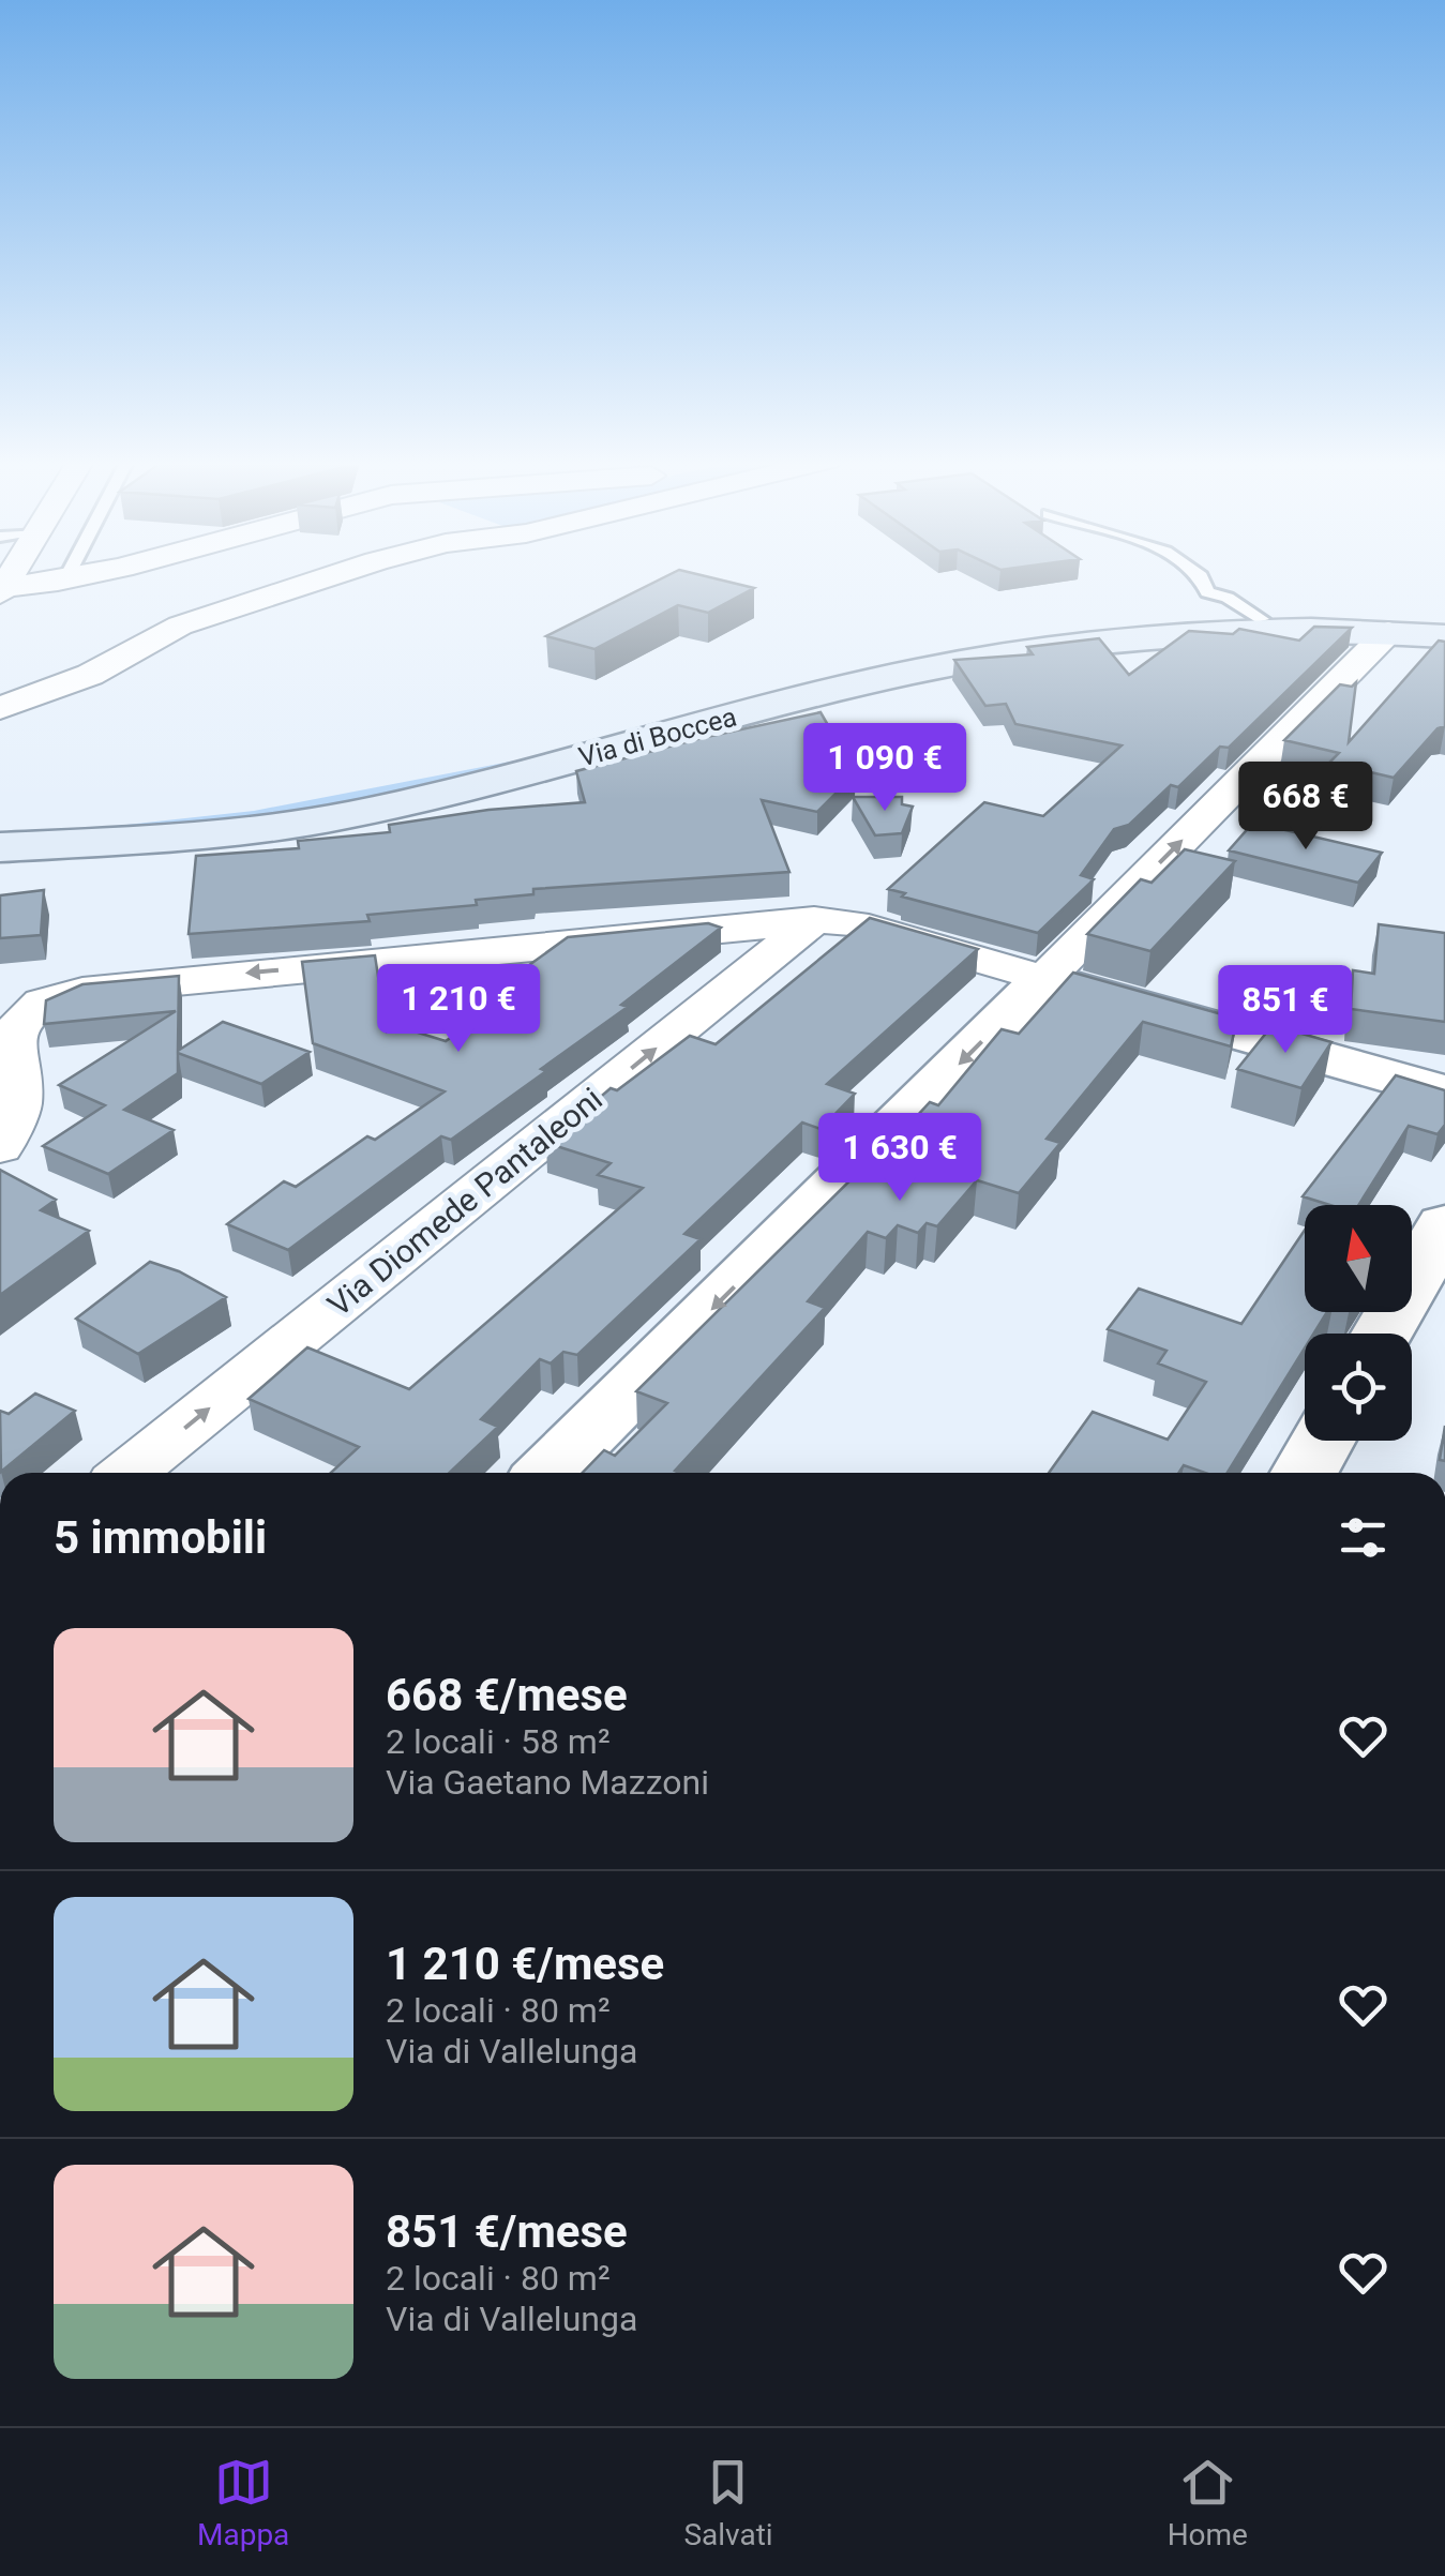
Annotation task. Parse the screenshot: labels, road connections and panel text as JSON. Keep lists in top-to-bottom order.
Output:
{
  "streets": {
    "main road": ["Via di Boccea"],
    "street": ["Via Diomede Pantaleoni"]
  },
  "north": "top",
  "page": {
    "price": [
      "1 090 €",
      "668 €",
      "1 210 €",
      "851 €",
      "1 630 €"
    ],
    "heading": "5 immobili",
    "list": [
      {
        "name": "668 €/mese",
        "note": "2 locali · 58 m² · Via Gaetano Mazzoni"
      },
      {
        "name": "1 210 €/mese",
        "note": "2 locali · 80 m² · Via di Vallelunga"
      },
      {
        "name": "851 €/mese",
        "note": "2 locali · 80 m² · Via di Vallelunga"
      }
    ],
    "tabs": ["Mappa", "Salvati", "Home"]
  }
}
